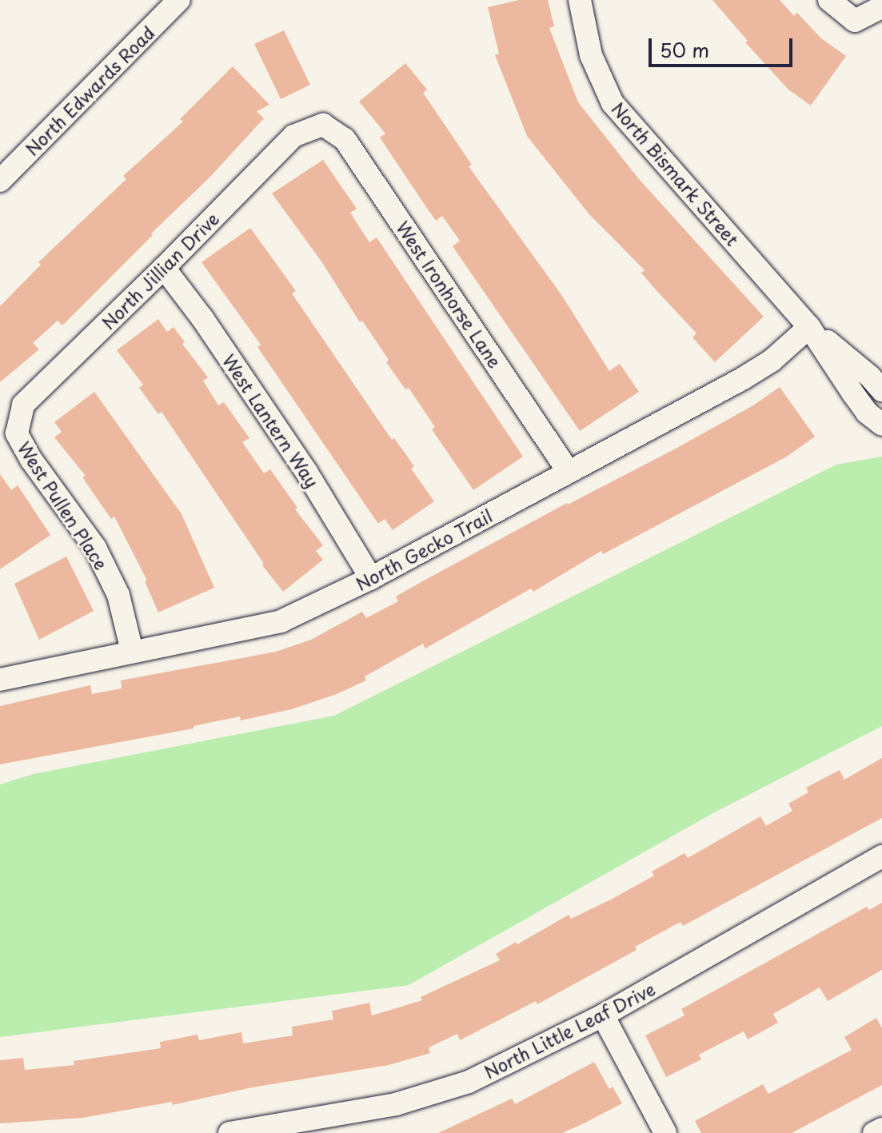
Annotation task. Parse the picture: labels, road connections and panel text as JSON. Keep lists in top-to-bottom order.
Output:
{
  "streets": {
    "street": [
      "North Edwards Road",
      "North Bismark Street",
      "North Jillian Drive",
      "West Ironhorse Lane",
      "West Lantern Way",
      "West Pullen Place",
      "North Gecko Trail",
      "North Little Leaf Drive"
    ]
  },
  "crossings": [
    ["North Bismark Street", "North Gecko Trail"],
    ["North Jillian Drive", "West Ironhorse Lane"],
    ["North Jillian Drive", "West Lantern Way"],
    ["North Jillian Drive", "West Pullen Place"],
    ["West Ironhorse Lane", "North Gecko Trail"],
    ["West Lantern Way", "North Gecko Trail"],
    ["West Pullen Place", "North Gecko Trail"]
  ],
  "scale_bar": "50 m"
}
